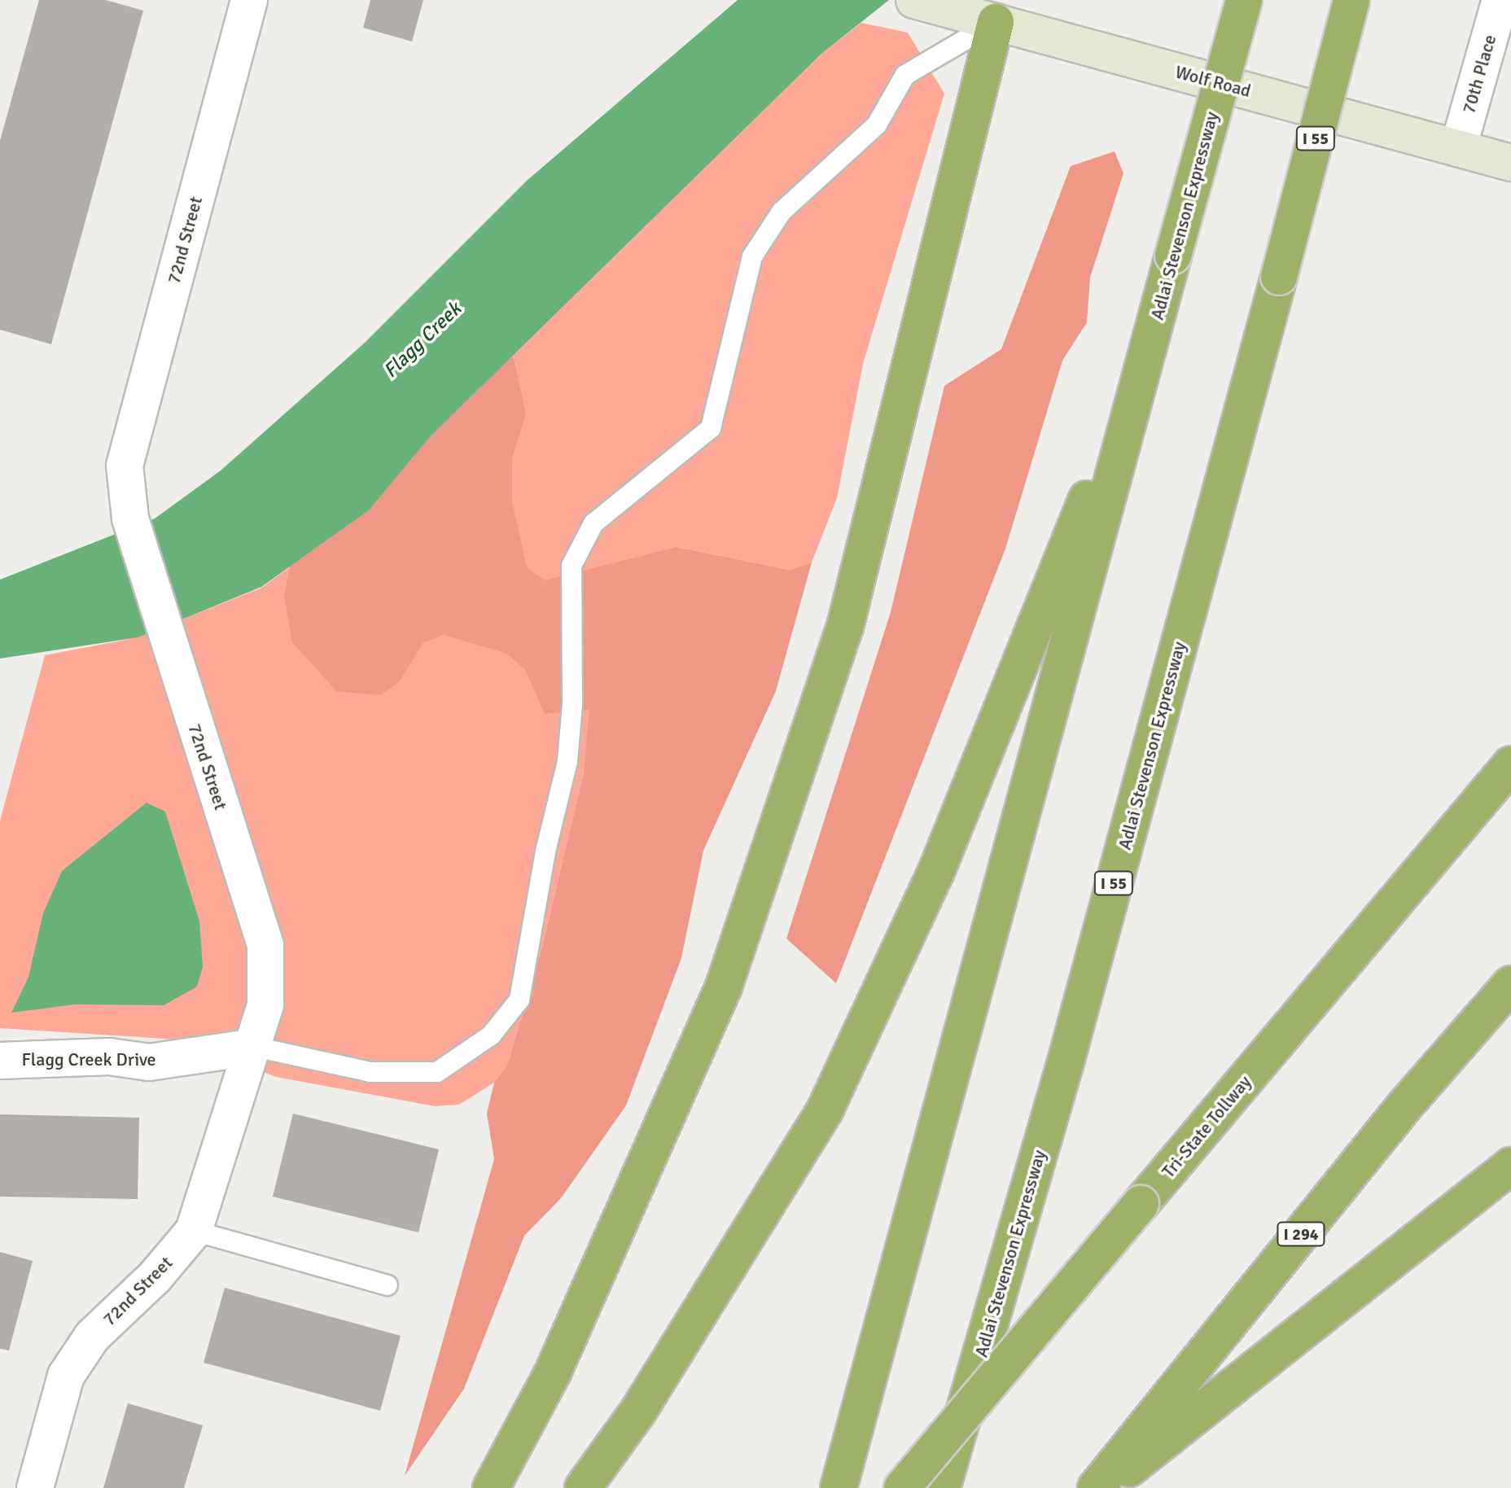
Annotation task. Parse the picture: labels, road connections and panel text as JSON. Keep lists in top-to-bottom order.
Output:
{
  "streets": {
    "highway": [
      "I 55",
      "Adlai Stevenson Expressway",
      "Tri-State Tollway",
      "I 294"
    ],
    "street": [
      "70th Place",
      "Wolf Road",
      "72nd Street",
      "Flagg Creek Drive"
    ]
  },
  "crossings": [
    ["70th Place", "Wolf Road"],
    ["72nd Street", "Flagg Creek Drive"]
  ],
  "water": ["Flagg Creek"]
}
